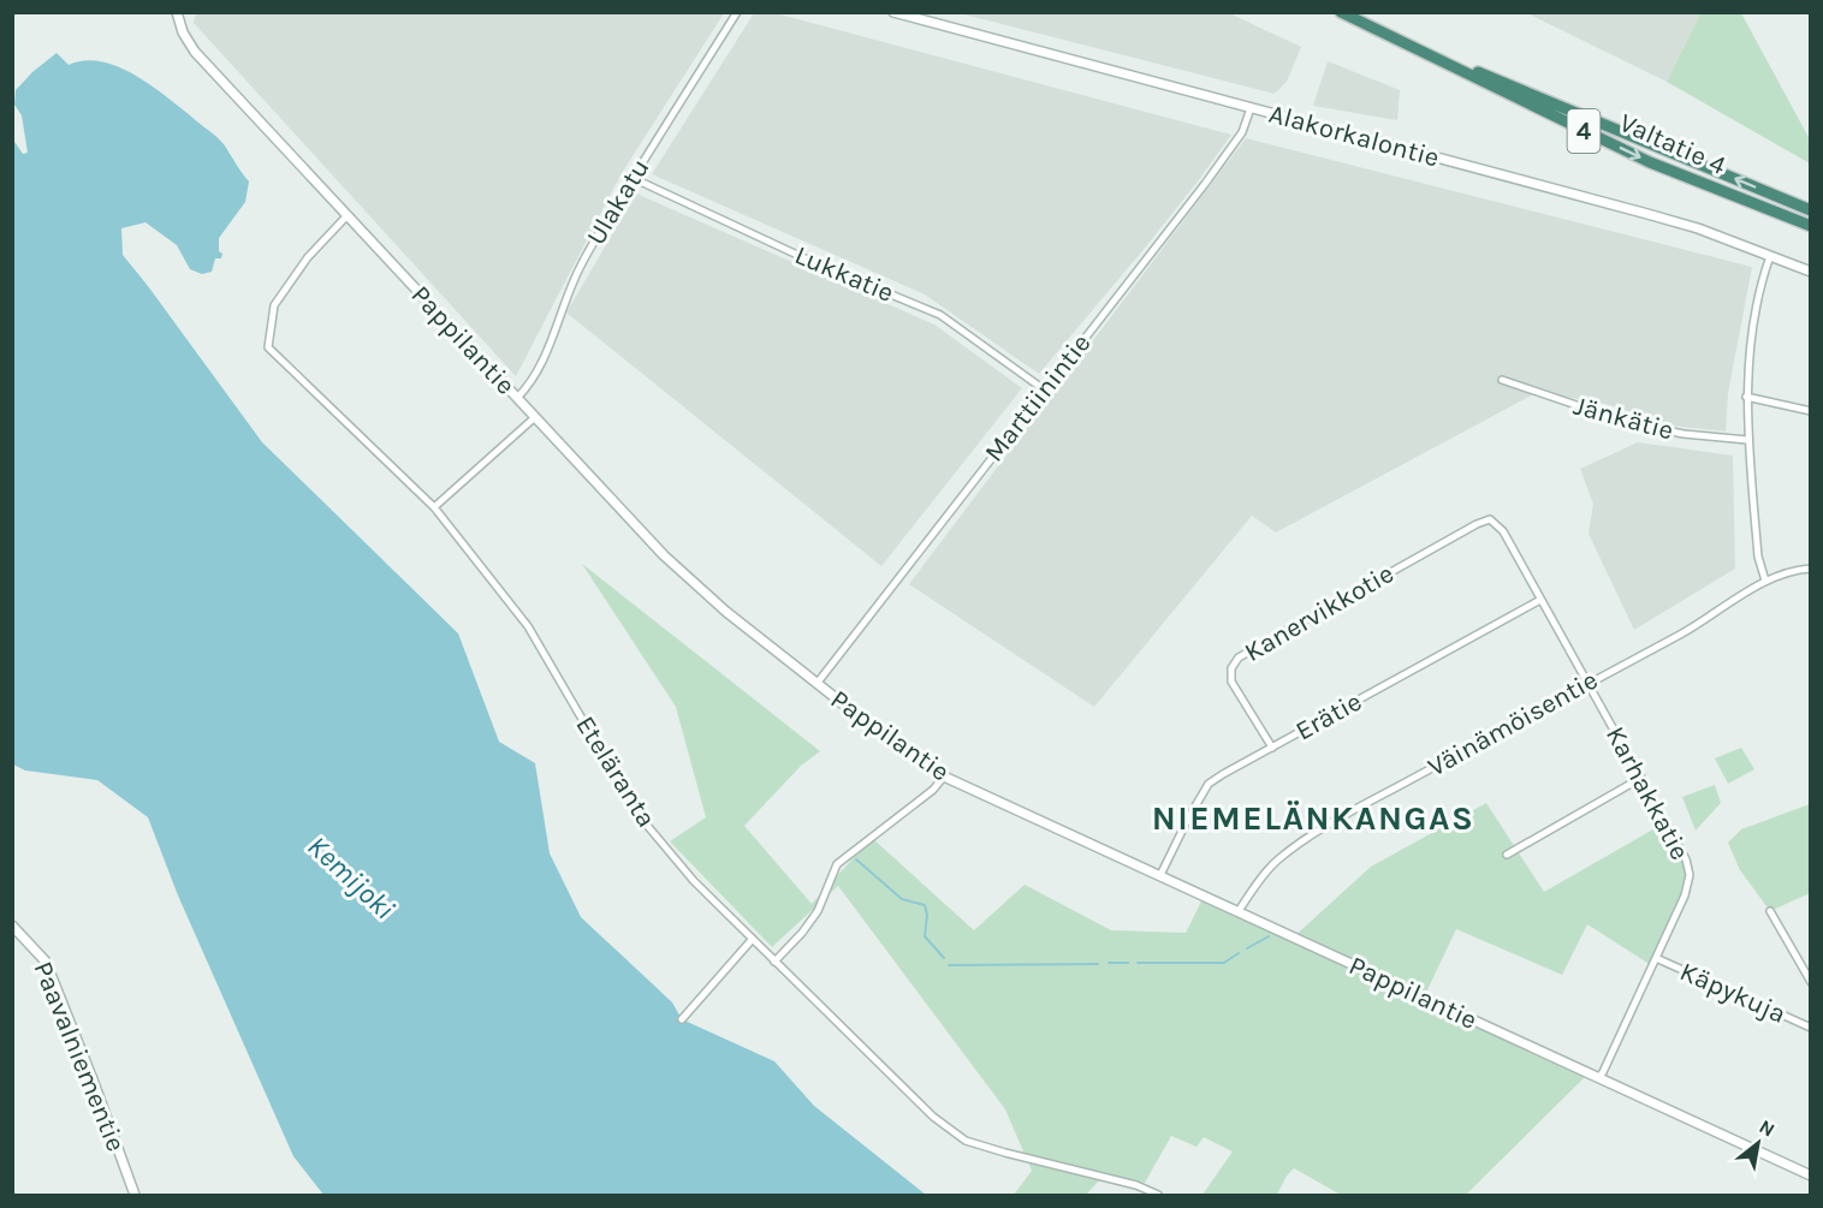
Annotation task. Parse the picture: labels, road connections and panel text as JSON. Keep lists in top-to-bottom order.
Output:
{
  "streets": {
    "highway": ["4", "Valtatie 4"],
    "street": [
      "Alakorkalontie",
      "Ulakatu",
      "Lukkatie",
      "Pappilantie",
      "Marttiinintie",
      "Jänkätie",
      "Kanervikkotie",
      "Erätie",
      "Väinämöisentie",
      "Eteläranta",
      "Karhakkatie",
      "Käpykuja",
      "Paavalniementie"
    ]
  },
  "crossings": [
    ["Alakorkalontie", "Marttiinintie"],
    ["Ulakatu", "Lukkatie"],
    ["Ulakatu", "Pappilantie"],
    ["Lukkatie", "Marttiinintie"],
    ["Pappilantie", "Marttiinintie"],
    ["Pappilantie", "Erätie"],
    ["Pappilantie", "Väinämöisentie"],
    ["Pappilantie", "Eteläranta"],
    ["Pappilantie", "Karhakkatie"],
    ["Kanervikkotie", "Erätie"],
    ["Kanervikkotie", "Karhakkatie"],
    ["Erätie", "Karhakkatie"],
    ["Väinämöisentie", "Karhakkatie"],
    ["Karhakkatie", "Käpykuja"]
  ],
  "districts": ["NIEMELÄNKANGAS"],
  "water": ["Kemijoki"],
  "north": "top right"
}
